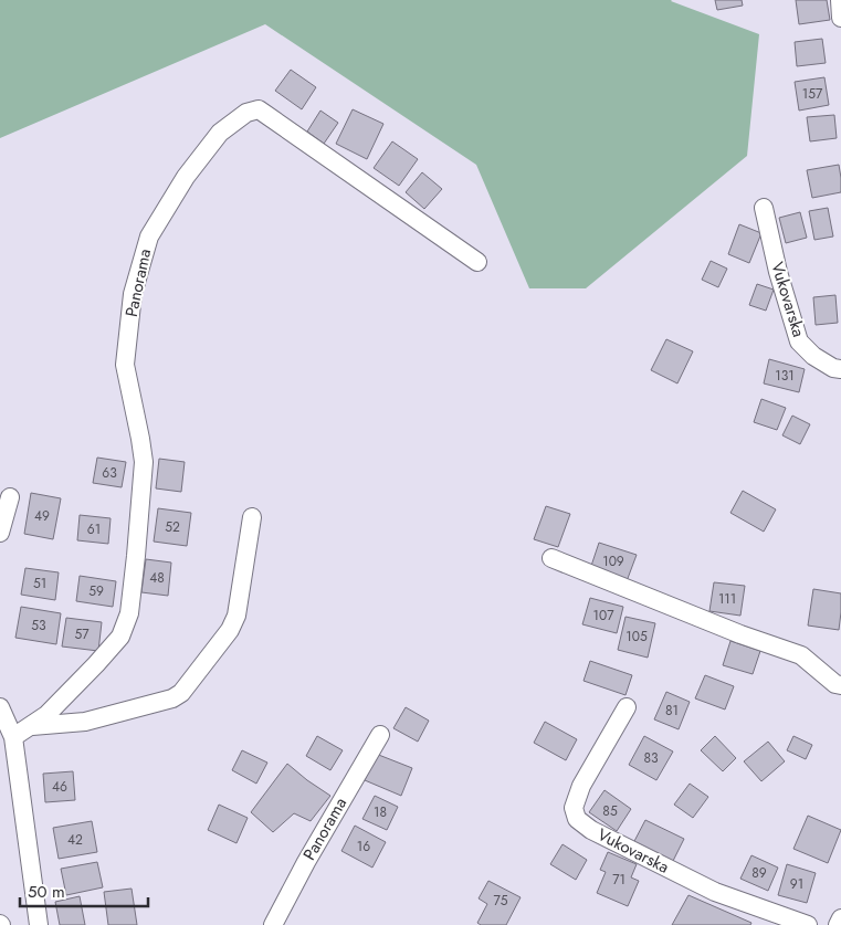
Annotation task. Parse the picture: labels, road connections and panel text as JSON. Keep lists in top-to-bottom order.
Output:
{
  "streets": {
    "street": ["Panorama", "Vukovarska"]
  },
  "house_numbers": [
    "157",
    "131",
    "63",
    "49",
    "52",
    "61",
    "109",
    "48",
    "51",
    "59",
    "111",
    "107",
    "53",
    "57",
    "105",
    "81",
    "83",
    "46",
    "85",
    "18",
    "42",
    "16",
    "89",
    "71",
    "91",
    "75"
  ],
  "scale_bar": "50 m"
}
